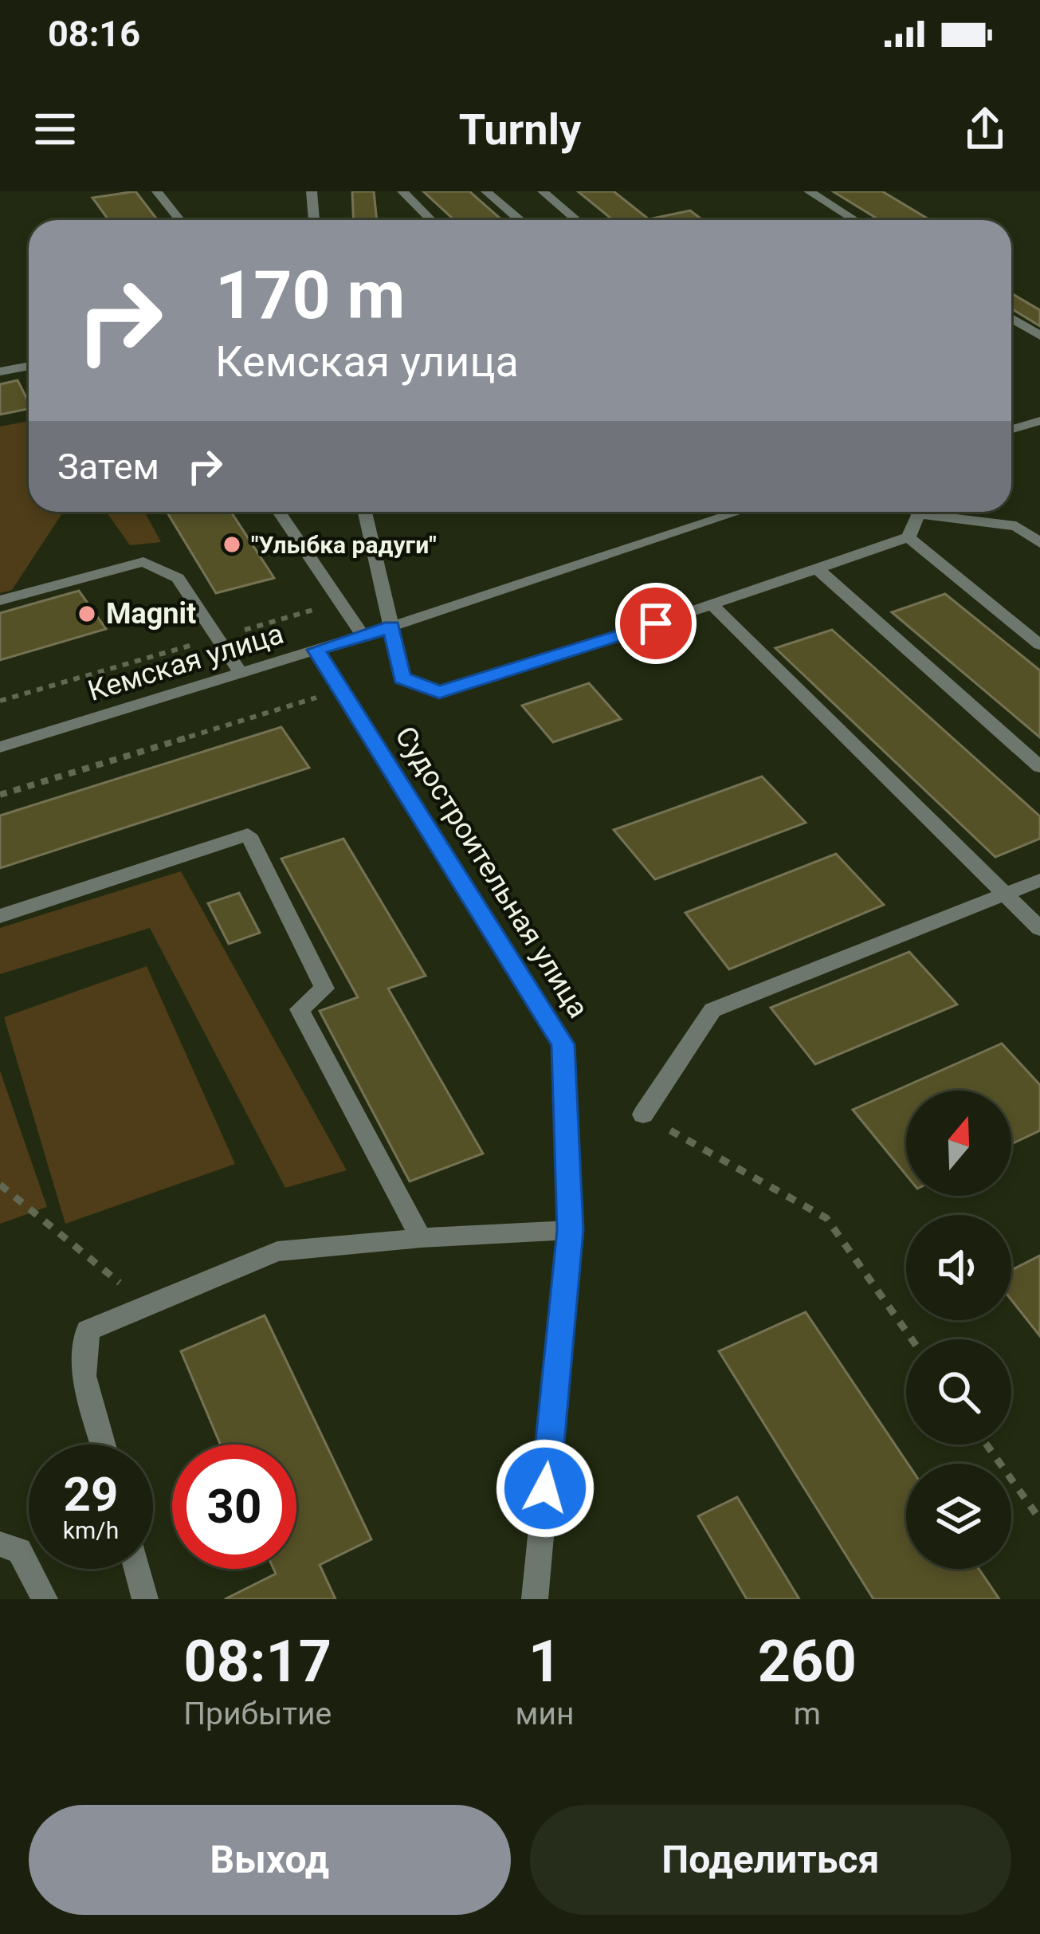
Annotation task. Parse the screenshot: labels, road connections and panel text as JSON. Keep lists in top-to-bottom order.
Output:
{
  "streets": {
    "street": ["Кемская улица", "Судостроительная улица"]
  },
  "crossings": [
    ["Кемская улица", "Судостроительная улица"]
  ],
  "places": ["\"Улыбка радуги\"", "Magnit"],
  "north": "top",
  "page": {
    "status": "08:16",
    "header": "Turnly",
    "turn": ["170 m", "Кемская улица"],
    "then": "Затем",
    "speed": "29 km/h",
    "limit": "30",
    "eta": [
      "08:17",
      "Прибытие",
      "1",
      "мин",
      "260",
      "m"
    ],
    "buttons": ["Выход", "Поделиться"]
  }
}
